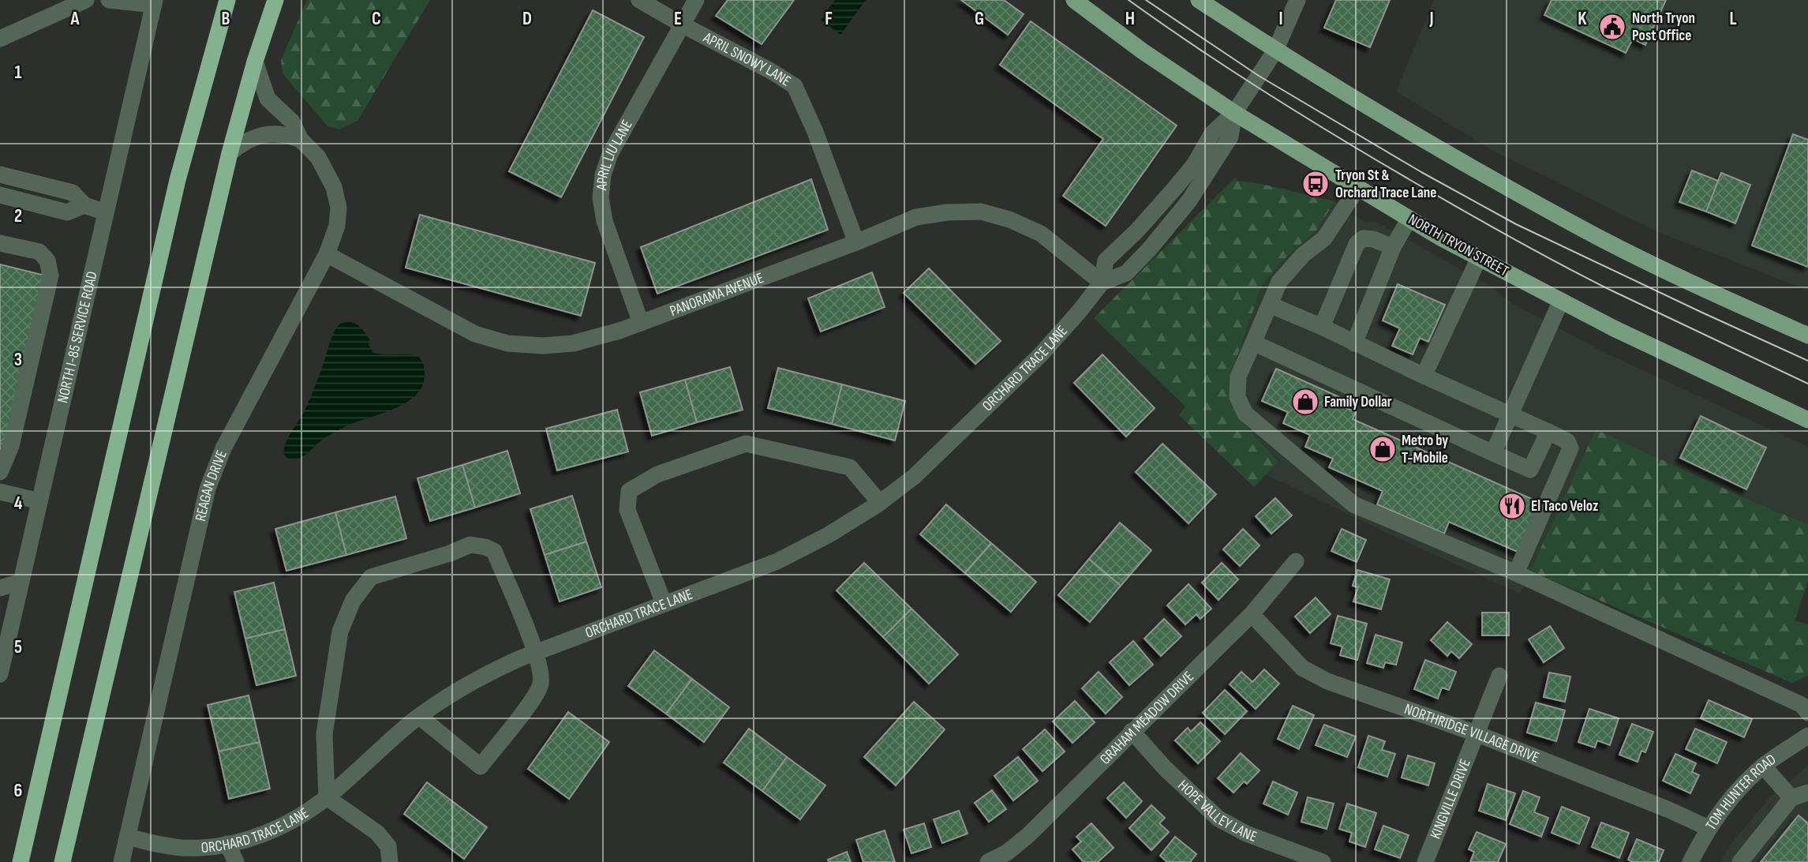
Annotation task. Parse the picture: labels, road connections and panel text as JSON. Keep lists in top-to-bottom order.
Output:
{
  "streets": {
    "main road": ["NORTH TRYON STREET"],
    "street": [
      "APRIL SNOWY LANE",
      "APRIL LIU LANE",
      "PANORAMA AVENUE",
      "NORTH I-85 SERVICE ROAD",
      "ORCHARD TRACE LANE",
      "REAGAN DRIVE",
      "GRAHAM MEADOW DRIVE",
      "NORTHRIDGE VILLAGE DRIVE",
      "TOM HUNTER ROAD",
      "KINGVILLE DRIVE",
      "HOPE VALLEY LANE"
    ]
  },
  "crossings": [
    ["APRIL SNOWY LANE", "APRIL LIU LANE"],
    ["APRIL SNOWY LANE", "PANORAMA AVENUE"],
    ["APRIL LIU LANE", "PANORAMA AVENUE"],
    ["NORTH TRYON STREET", "ORCHARD TRACE LANE"],
    ["PANORAMA AVENUE", "ORCHARD TRACE LANE"],
    ["PANORAMA AVENUE", "REAGAN DRIVE"],
    ["ORCHARD TRACE LANE", "REAGAN DRIVE"],
    ["GRAHAM MEADOW DRIVE", "NORTHRIDGE VILLAGE DRIVE"],
    ["GRAHAM MEADOW DRIVE", "HOPE VALLEY LANE"],
    ["NORTHRIDGE VILLAGE DRIVE", "TOM HUNTER ROAD"],
    ["NORTHRIDGE VILLAGE DRIVE", "KINGVILLE DRIVE"]
  ],
  "places": {
    "public building": ["North Tryon Post Office"],
    "bus stop": ["Tryon St & Orchard Trace Lane"],
    "shop": ["Family Dollar", "Metro by T-Mobile"],
    "restaurant": ["El Taco Veloz"]
  },
  "grid": {
    "columns": [
      "A",
      "B",
      "C",
      "D",
      "E",
      "F",
      "G",
      "H",
      "I",
      "J",
      "K",
      "L"
    ],
    "rows": [
      "1",
      "2",
      "3",
      "4",
      "5",
      "6"
    ]
  }
}
